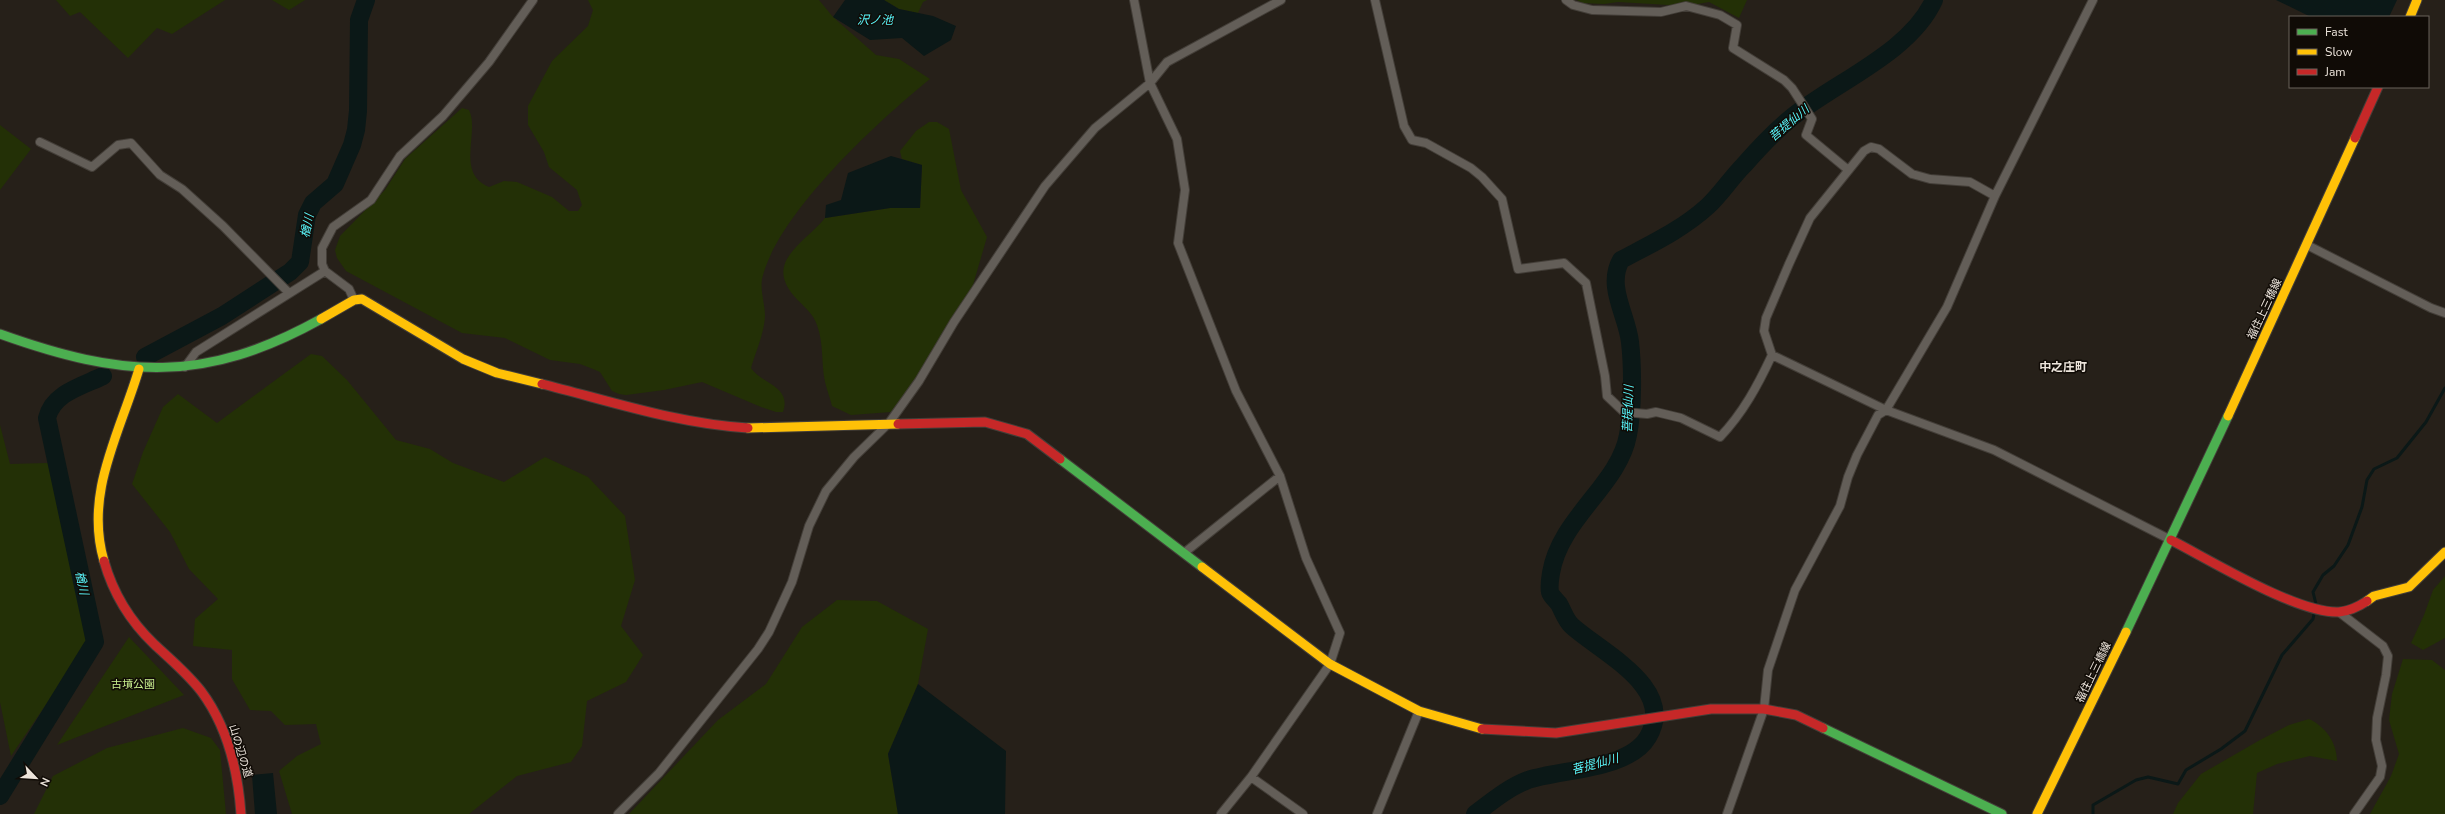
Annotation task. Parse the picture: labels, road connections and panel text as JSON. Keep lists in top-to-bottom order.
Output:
{
  "streets": {
    "street": ["福住上三橋線", "山の辺の道"]
  },
  "districts": ["中之庄町"],
  "water": ["沢ノ池", "菩提仙川", "楢川"],
  "parks": ["古墳公園"],
  "legend": ["Fast", "Slow", "Jam"],
  "north": "bottom right"
}
